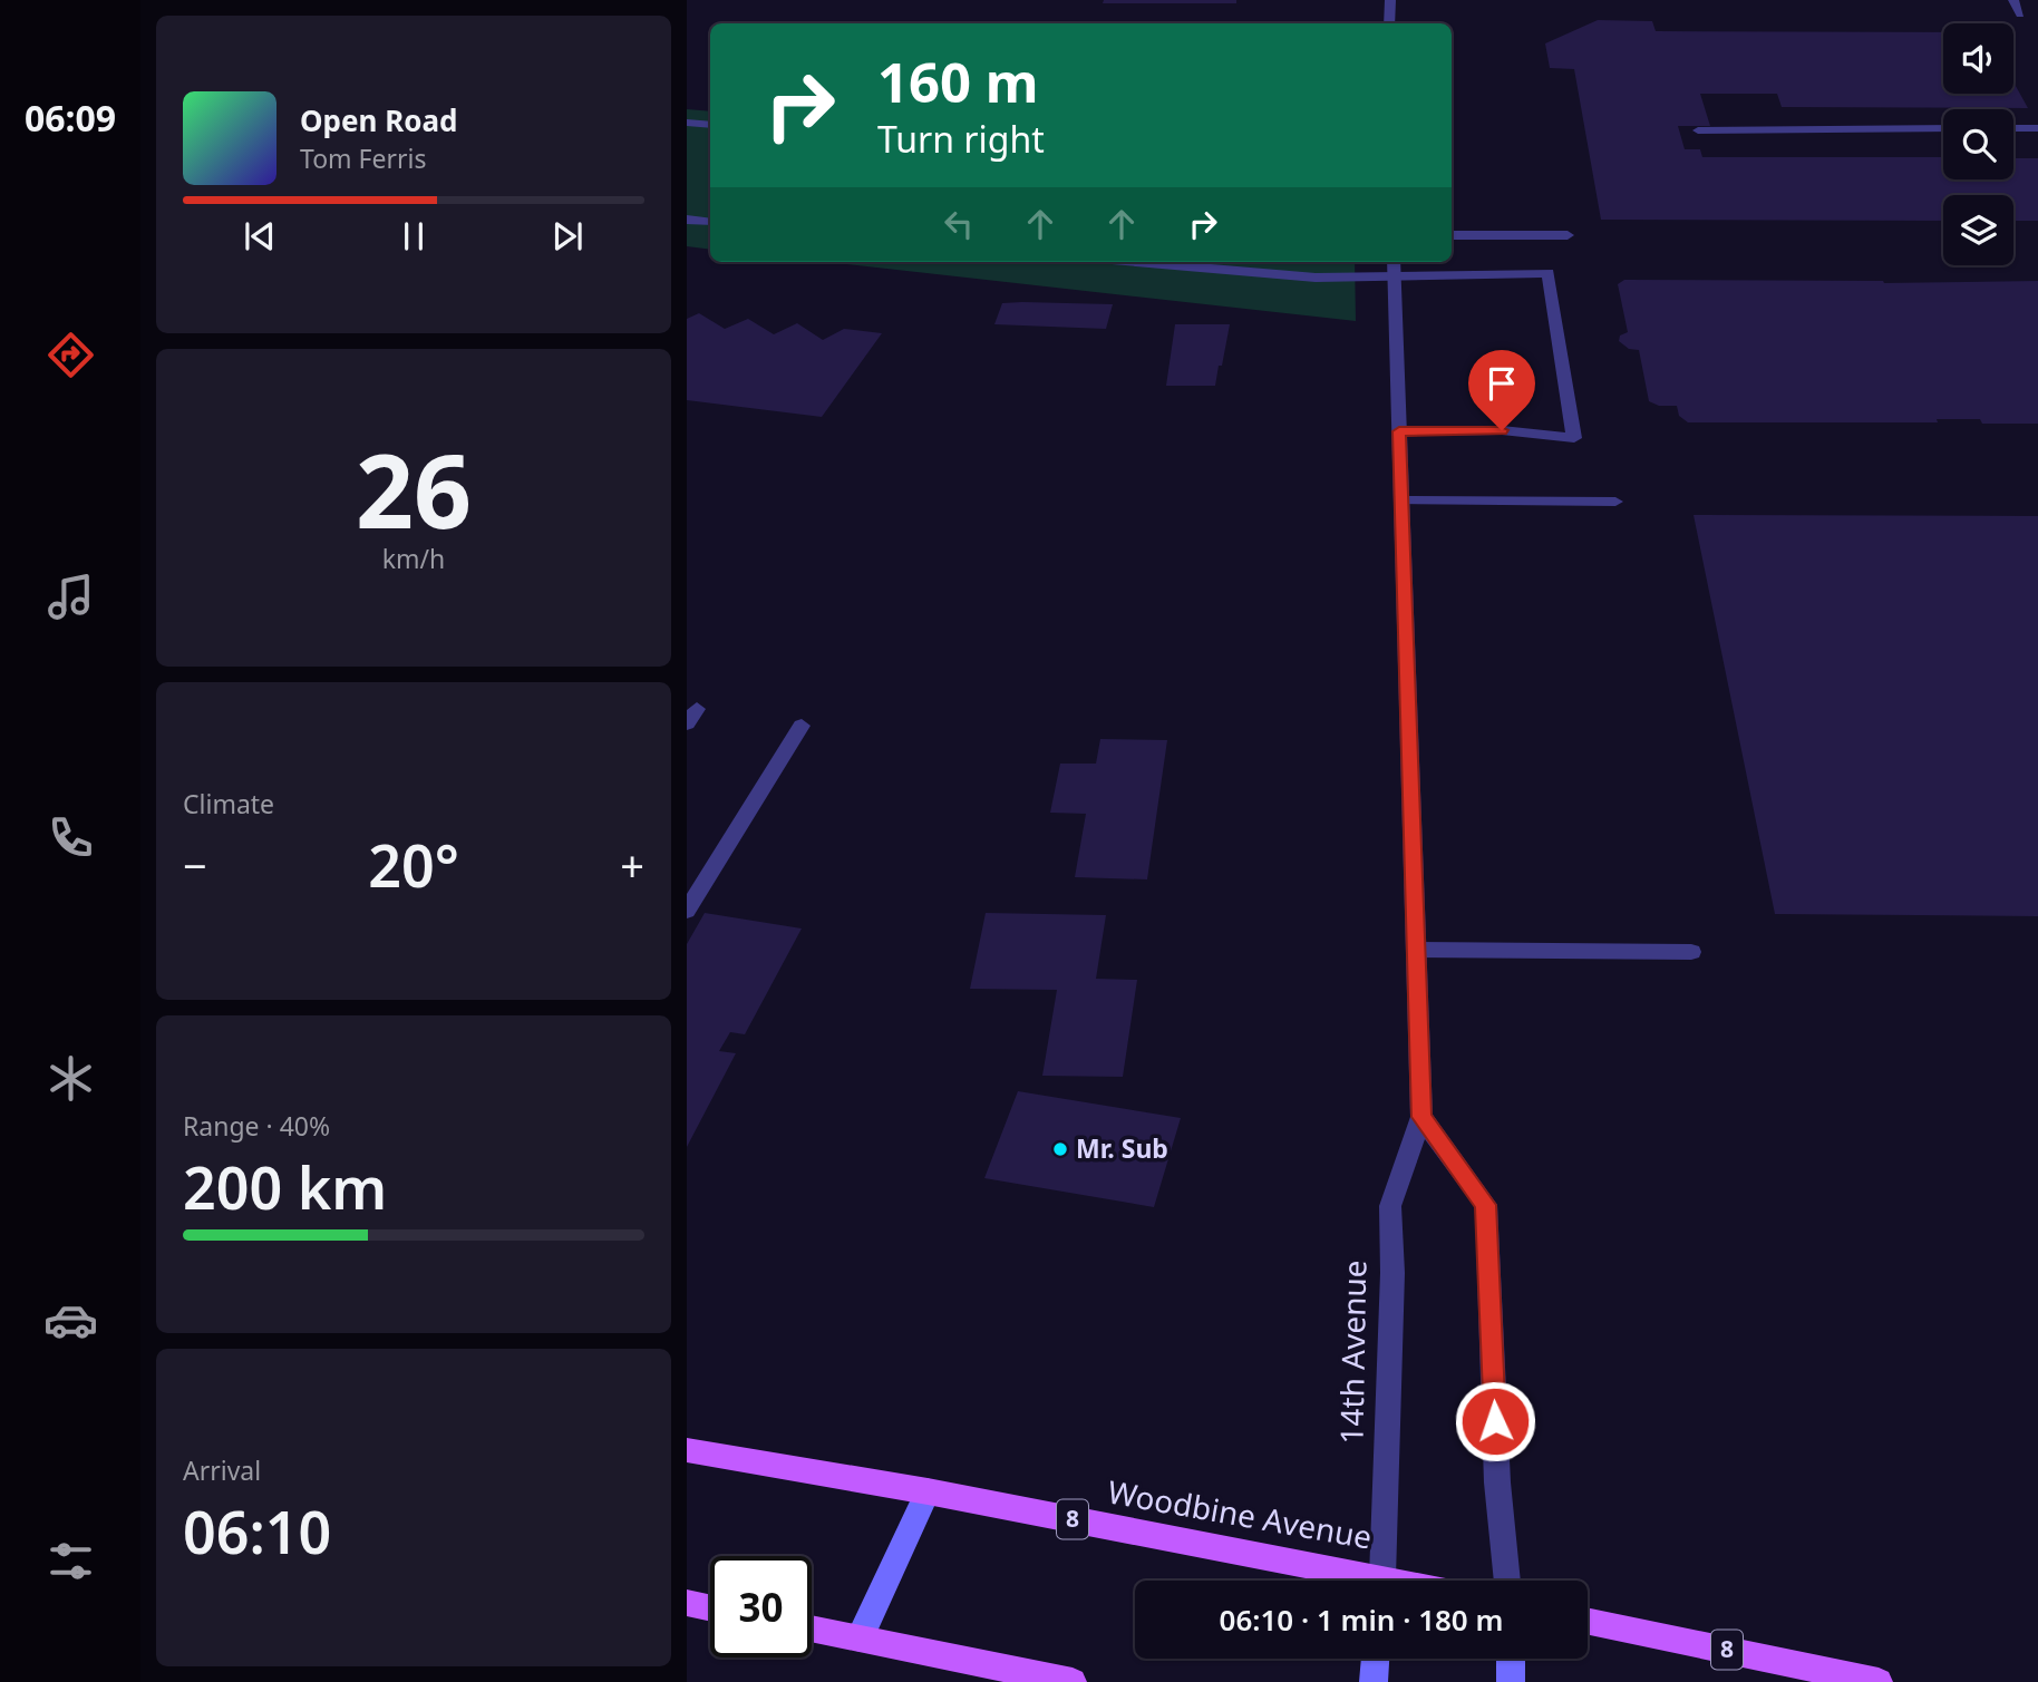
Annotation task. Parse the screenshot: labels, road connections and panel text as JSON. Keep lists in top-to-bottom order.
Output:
{
  "streets": {
    "main road": ["Woodbine Avenue", "8"],
    "street": ["14th Avenue"]
  },
  "places": ["Mr. Sub"],
  "page": {
    "tabs": "06:09",
    "turn": ["160 m", "Turn right"],
    "song": ["Open Road", "Tom Ferris"],
    "tile": [
      ["26", "km/h"],
      "Climate",
      ["Range · 40%", "200 km"],
      ["Arrival", "06:10"]
    ],
    "heat": ["−", "20°", "+"],
    "limit": "30",
    "trip": "06:10 · 1 min · 180 m"
  }
}
